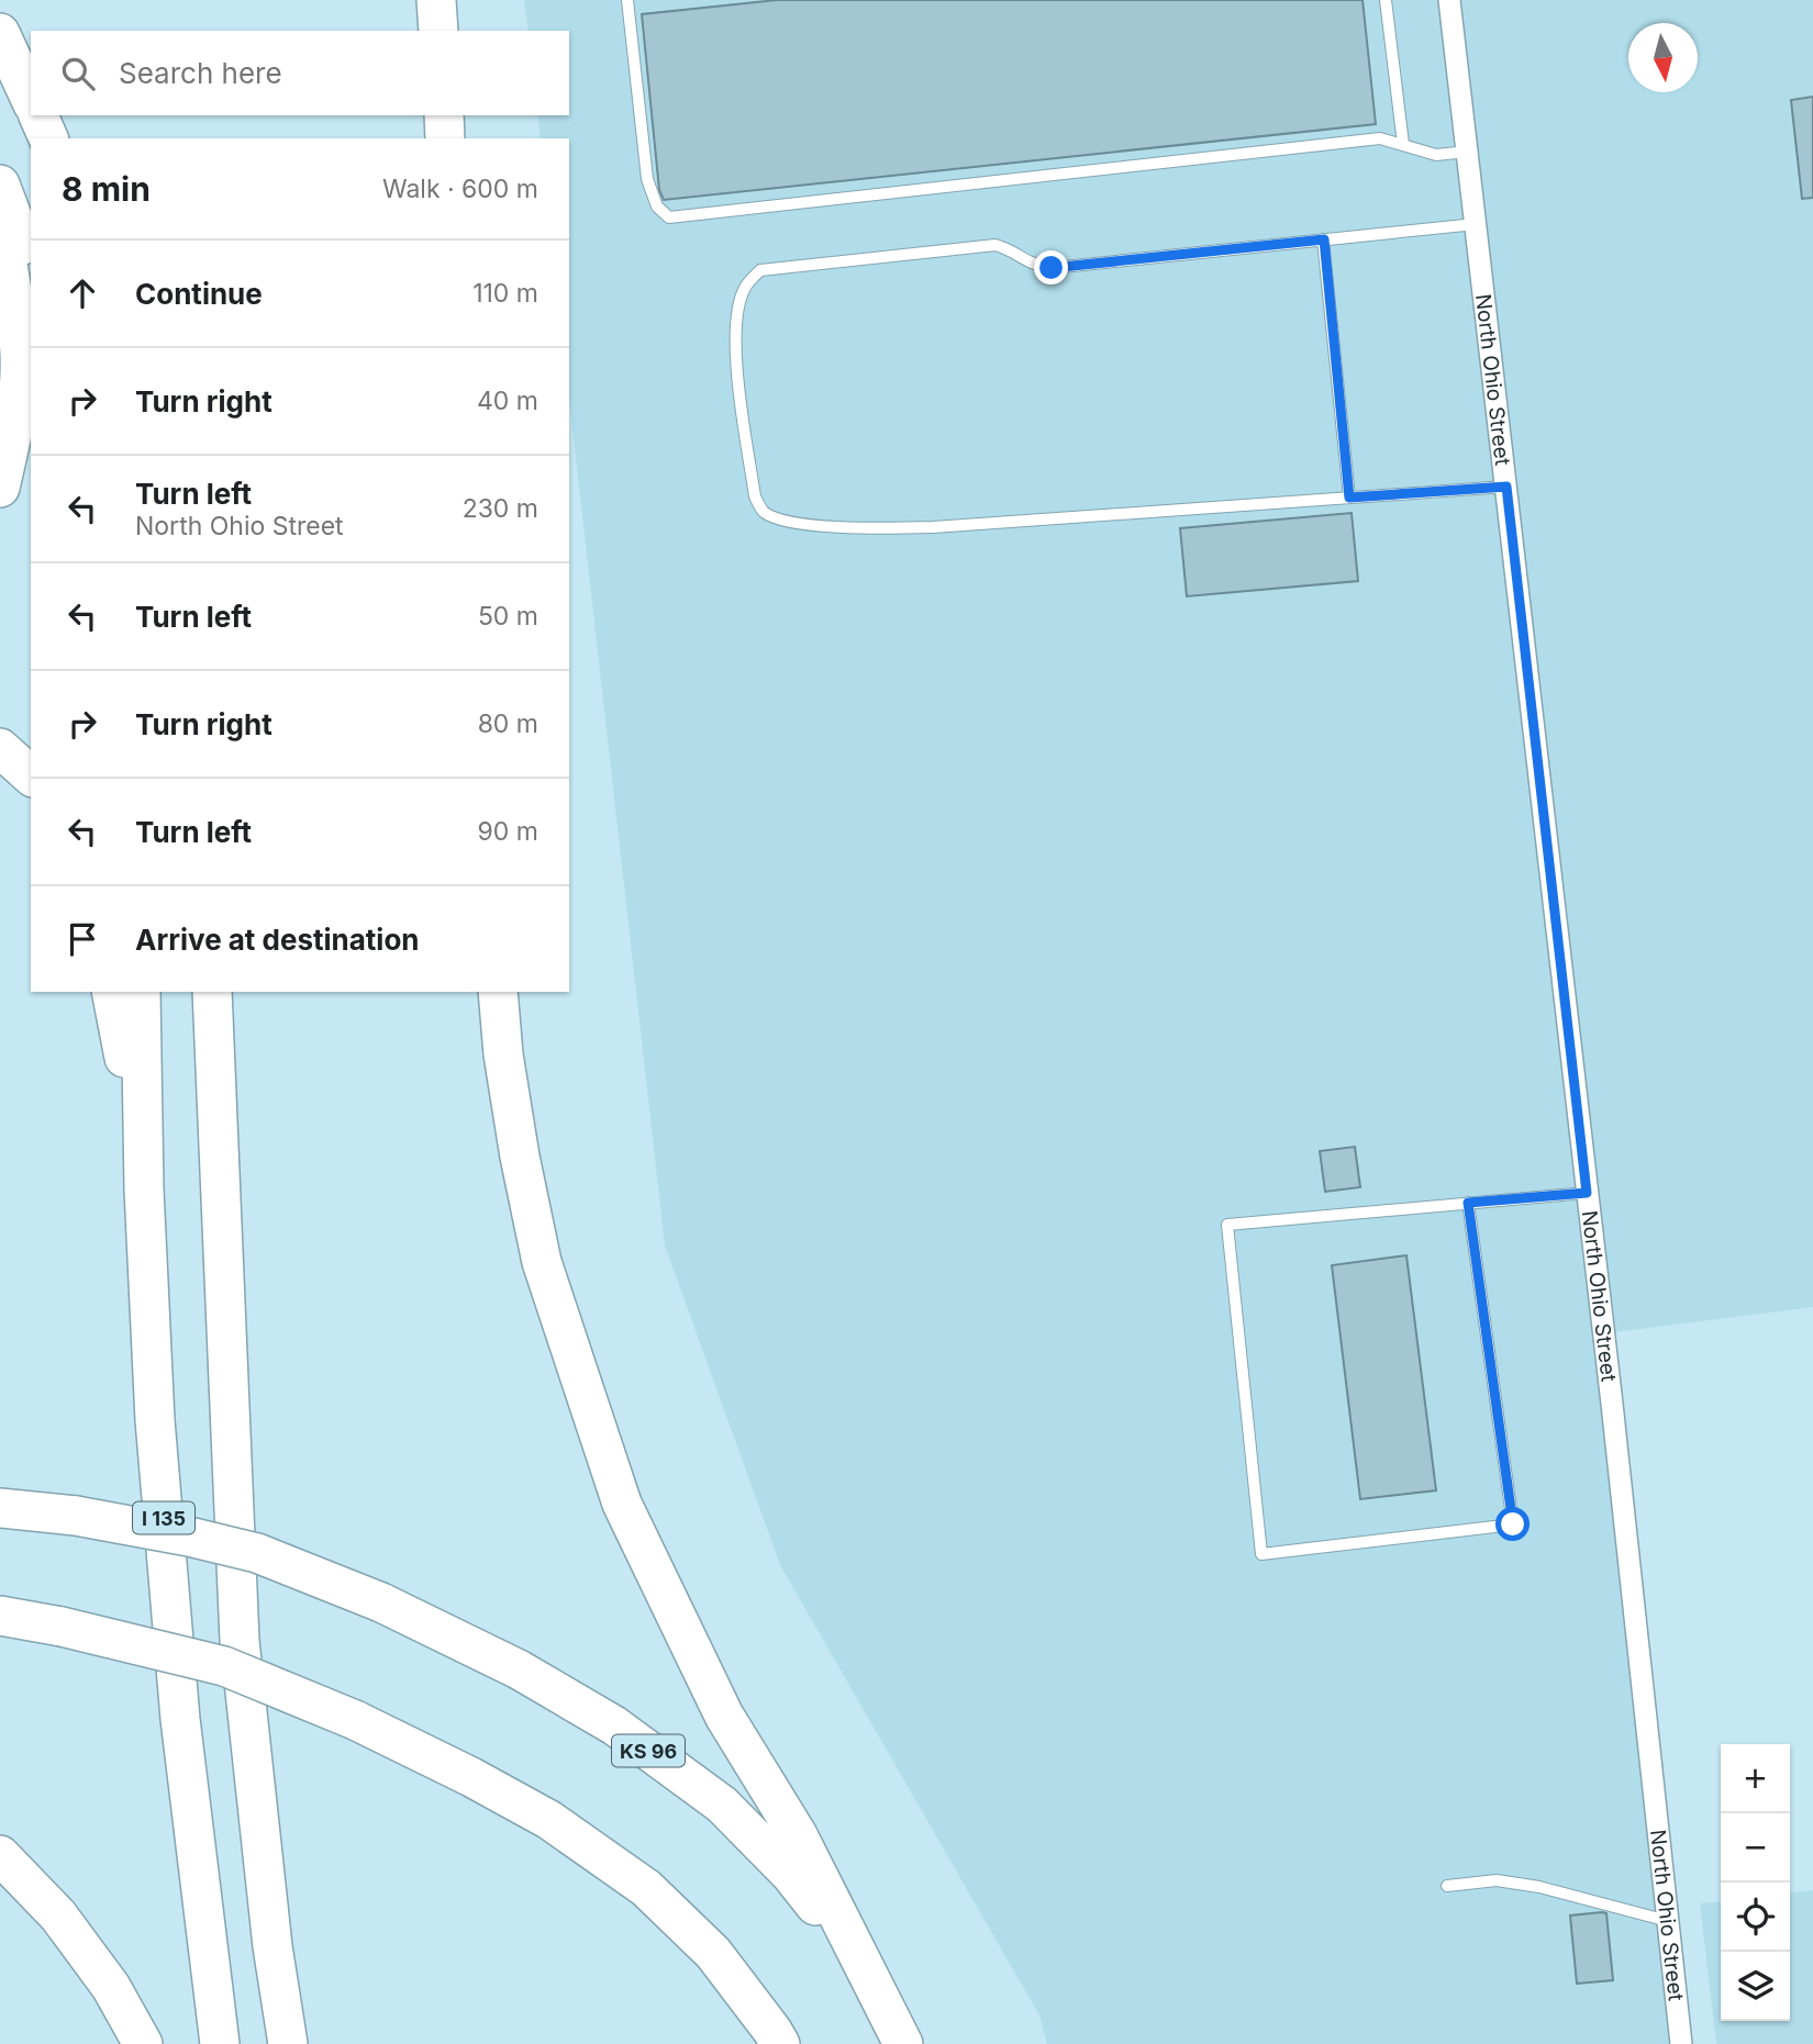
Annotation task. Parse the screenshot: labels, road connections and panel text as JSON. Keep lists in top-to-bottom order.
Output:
{
  "streets": {
    "highway": ["I 135", "KS 96"],
    "street": ["North Ohio Street"]
  },
  "north": "bottom",
  "page": {
    "search": "Search here",
    "heading": ["8 min", "Walk · 600 m"],
    "list": [
      ["Continue", "110 m"],
      ["Turn right", "40 m"],
      ["Turn left", "North Ohio Street", "230 m"],
      ["Turn left", "50 m"],
      ["Turn right", "80 m"],
      ["Turn left", "90 m"],
      "Arrive at destination"
    ],
    "map_buttons": ["+", "−"]
  }
}
